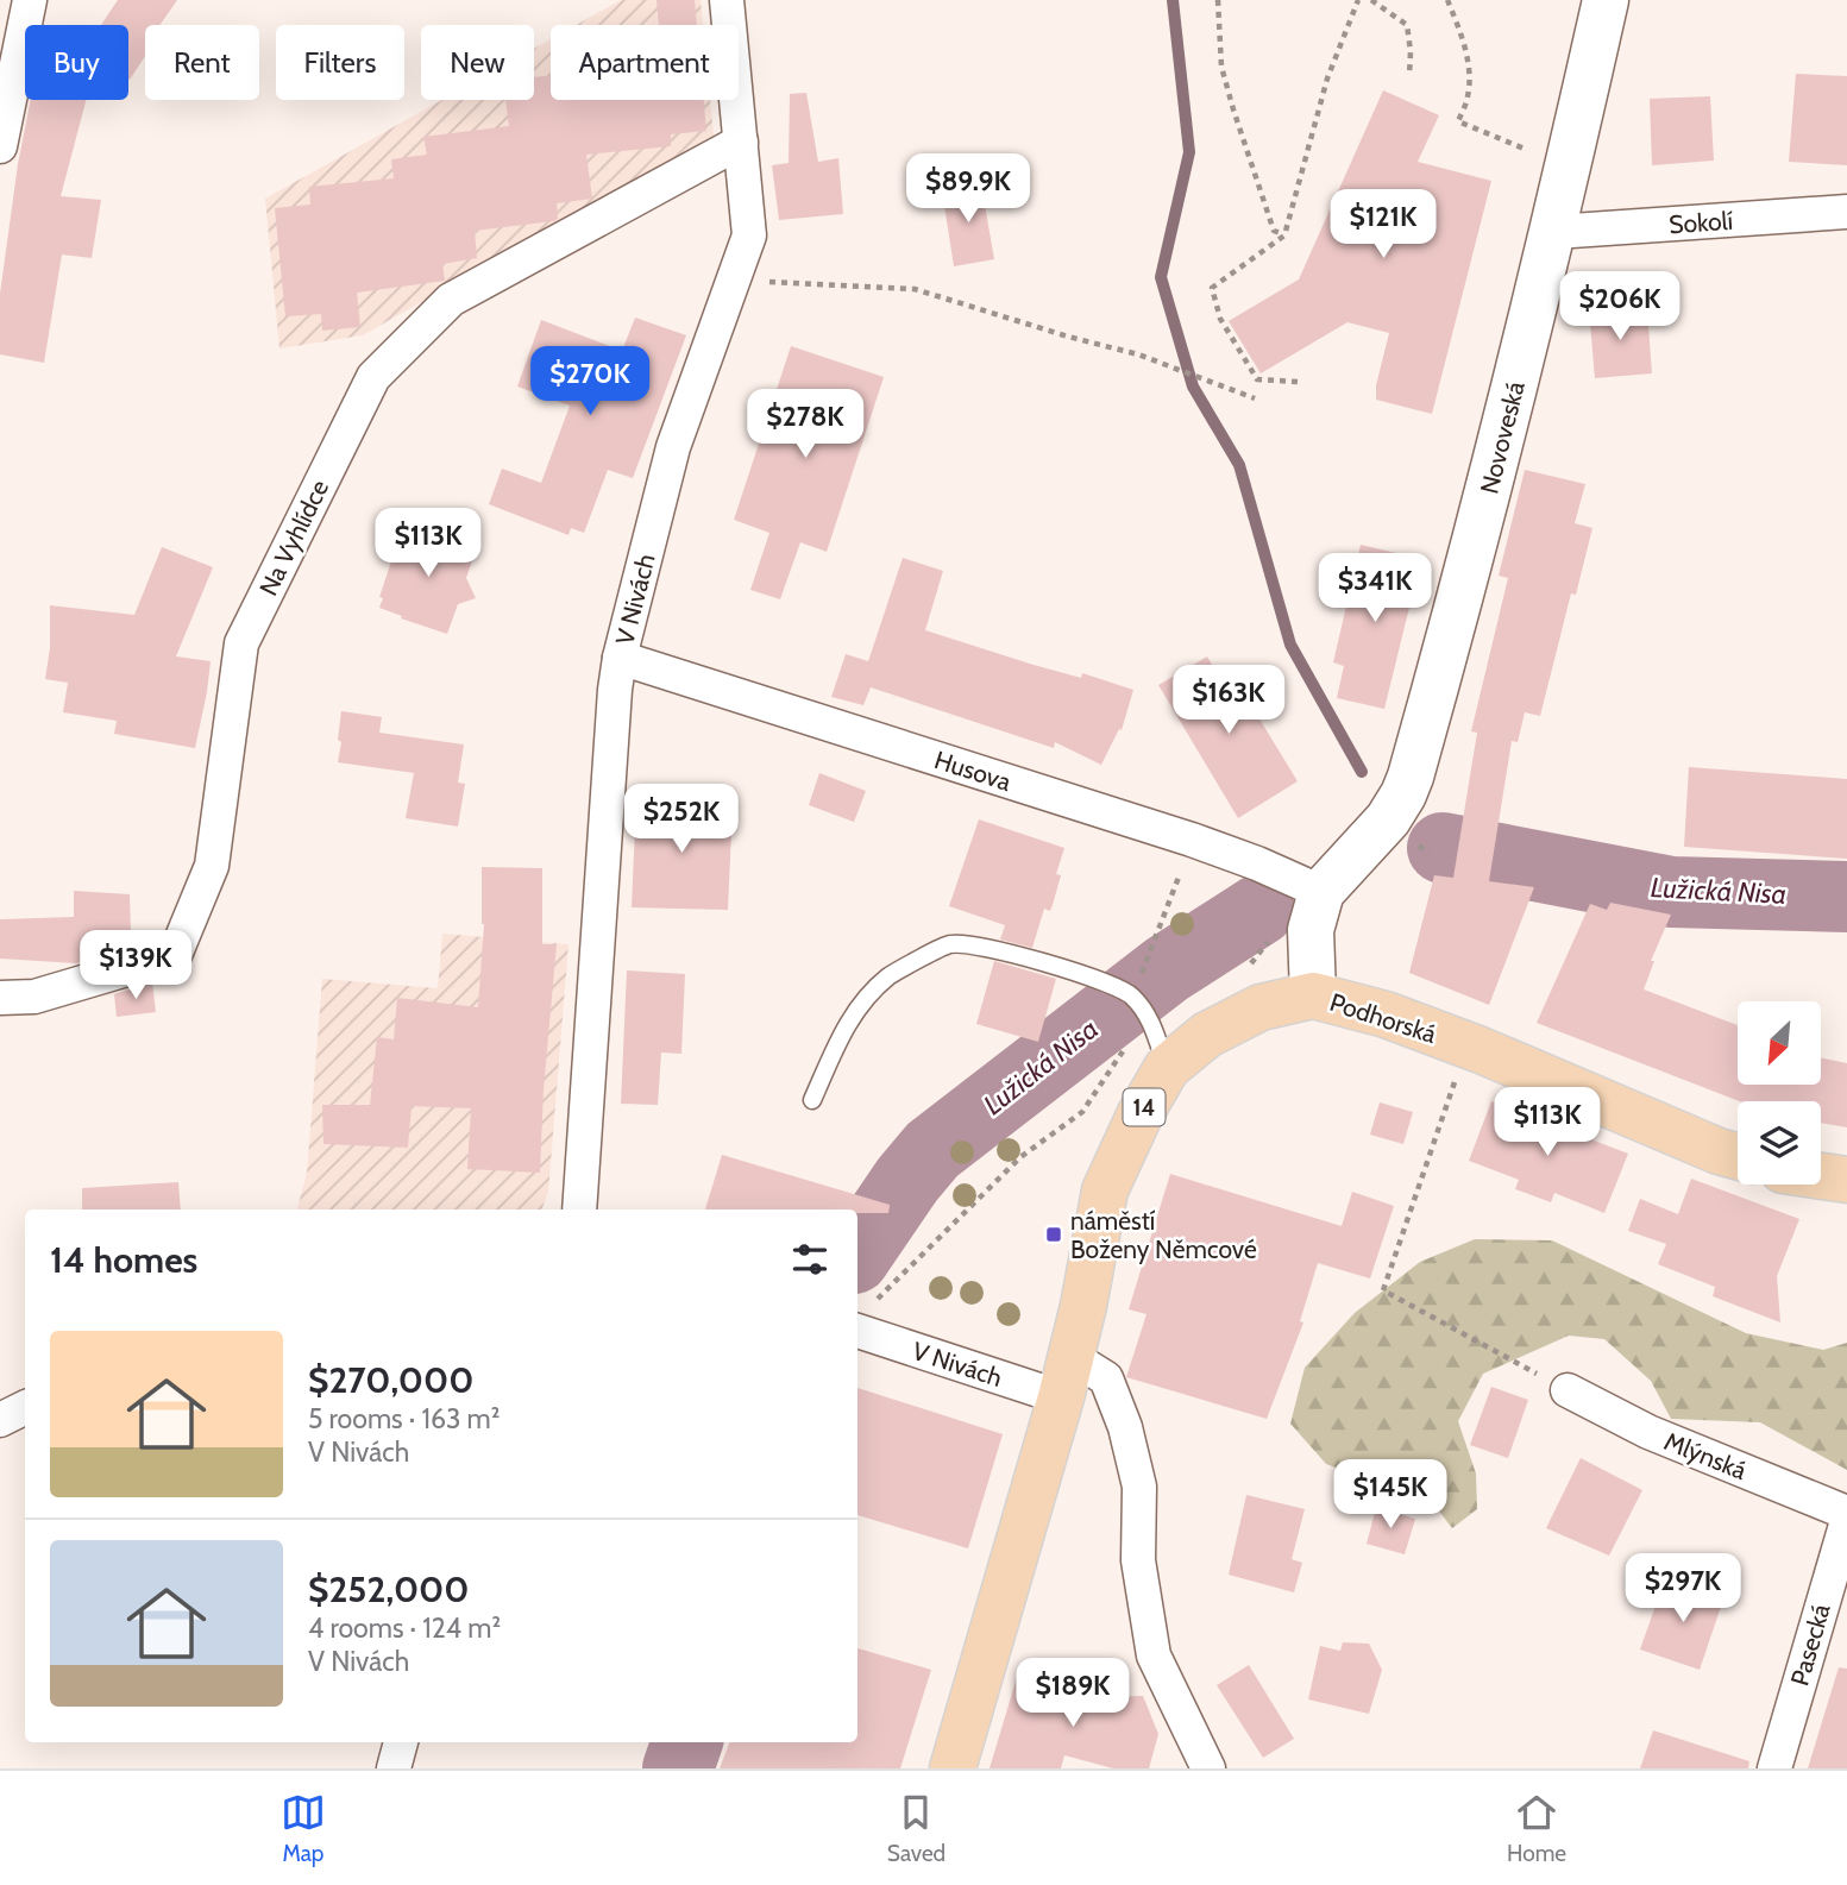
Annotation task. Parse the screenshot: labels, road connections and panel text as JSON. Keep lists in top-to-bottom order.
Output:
{
  "streets": {
    "main road": ["Podhorská", "14"],
    "street": [
      "Sokolí",
      "Novoveská",
      "Na Vyhlídce",
      "V Nivách",
      "Husova",
      "Mlýnská",
      "Pasecká"
    ]
  },
  "crossings": [
    ["Sokolí", "Novoveská"],
    ["Novoveská", "Husova"],
    ["Na Vyhlídce", "V Nivách"],
    ["V Nivách", "Husova"],
    ["V Nivách", "Podhorská"]
  ],
  "water": ["Lužická Nisa"],
  "places": {
    "transit": ["náměstí Boženy Němcové"]
  },
  "north": "bottom left",
  "page": {
    "chip": [
      "Buy",
      "Rent",
      "Filters",
      "New",
      "Apartment"
    ],
    "price": [
      "$89.9K",
      "$121K",
      "$206K",
      "$270K",
      "$278K",
      "$113K",
      "$341K",
      "$163K",
      "$252K",
      "$139K",
      "$113K",
      "$145K",
      "$297K",
      "$189K"
    ],
    "heading": "14 homes",
    "list": [
      {
        "name": "$270,000",
        "note": "5 rooms · 163 m² · V Nivách"
      },
      {
        "name": "$252,000",
        "note": "4 rooms · 124 m² · V Nivách"
      }
    ],
    "tabs": ["Map", "Saved", "Home"]
  }
}
